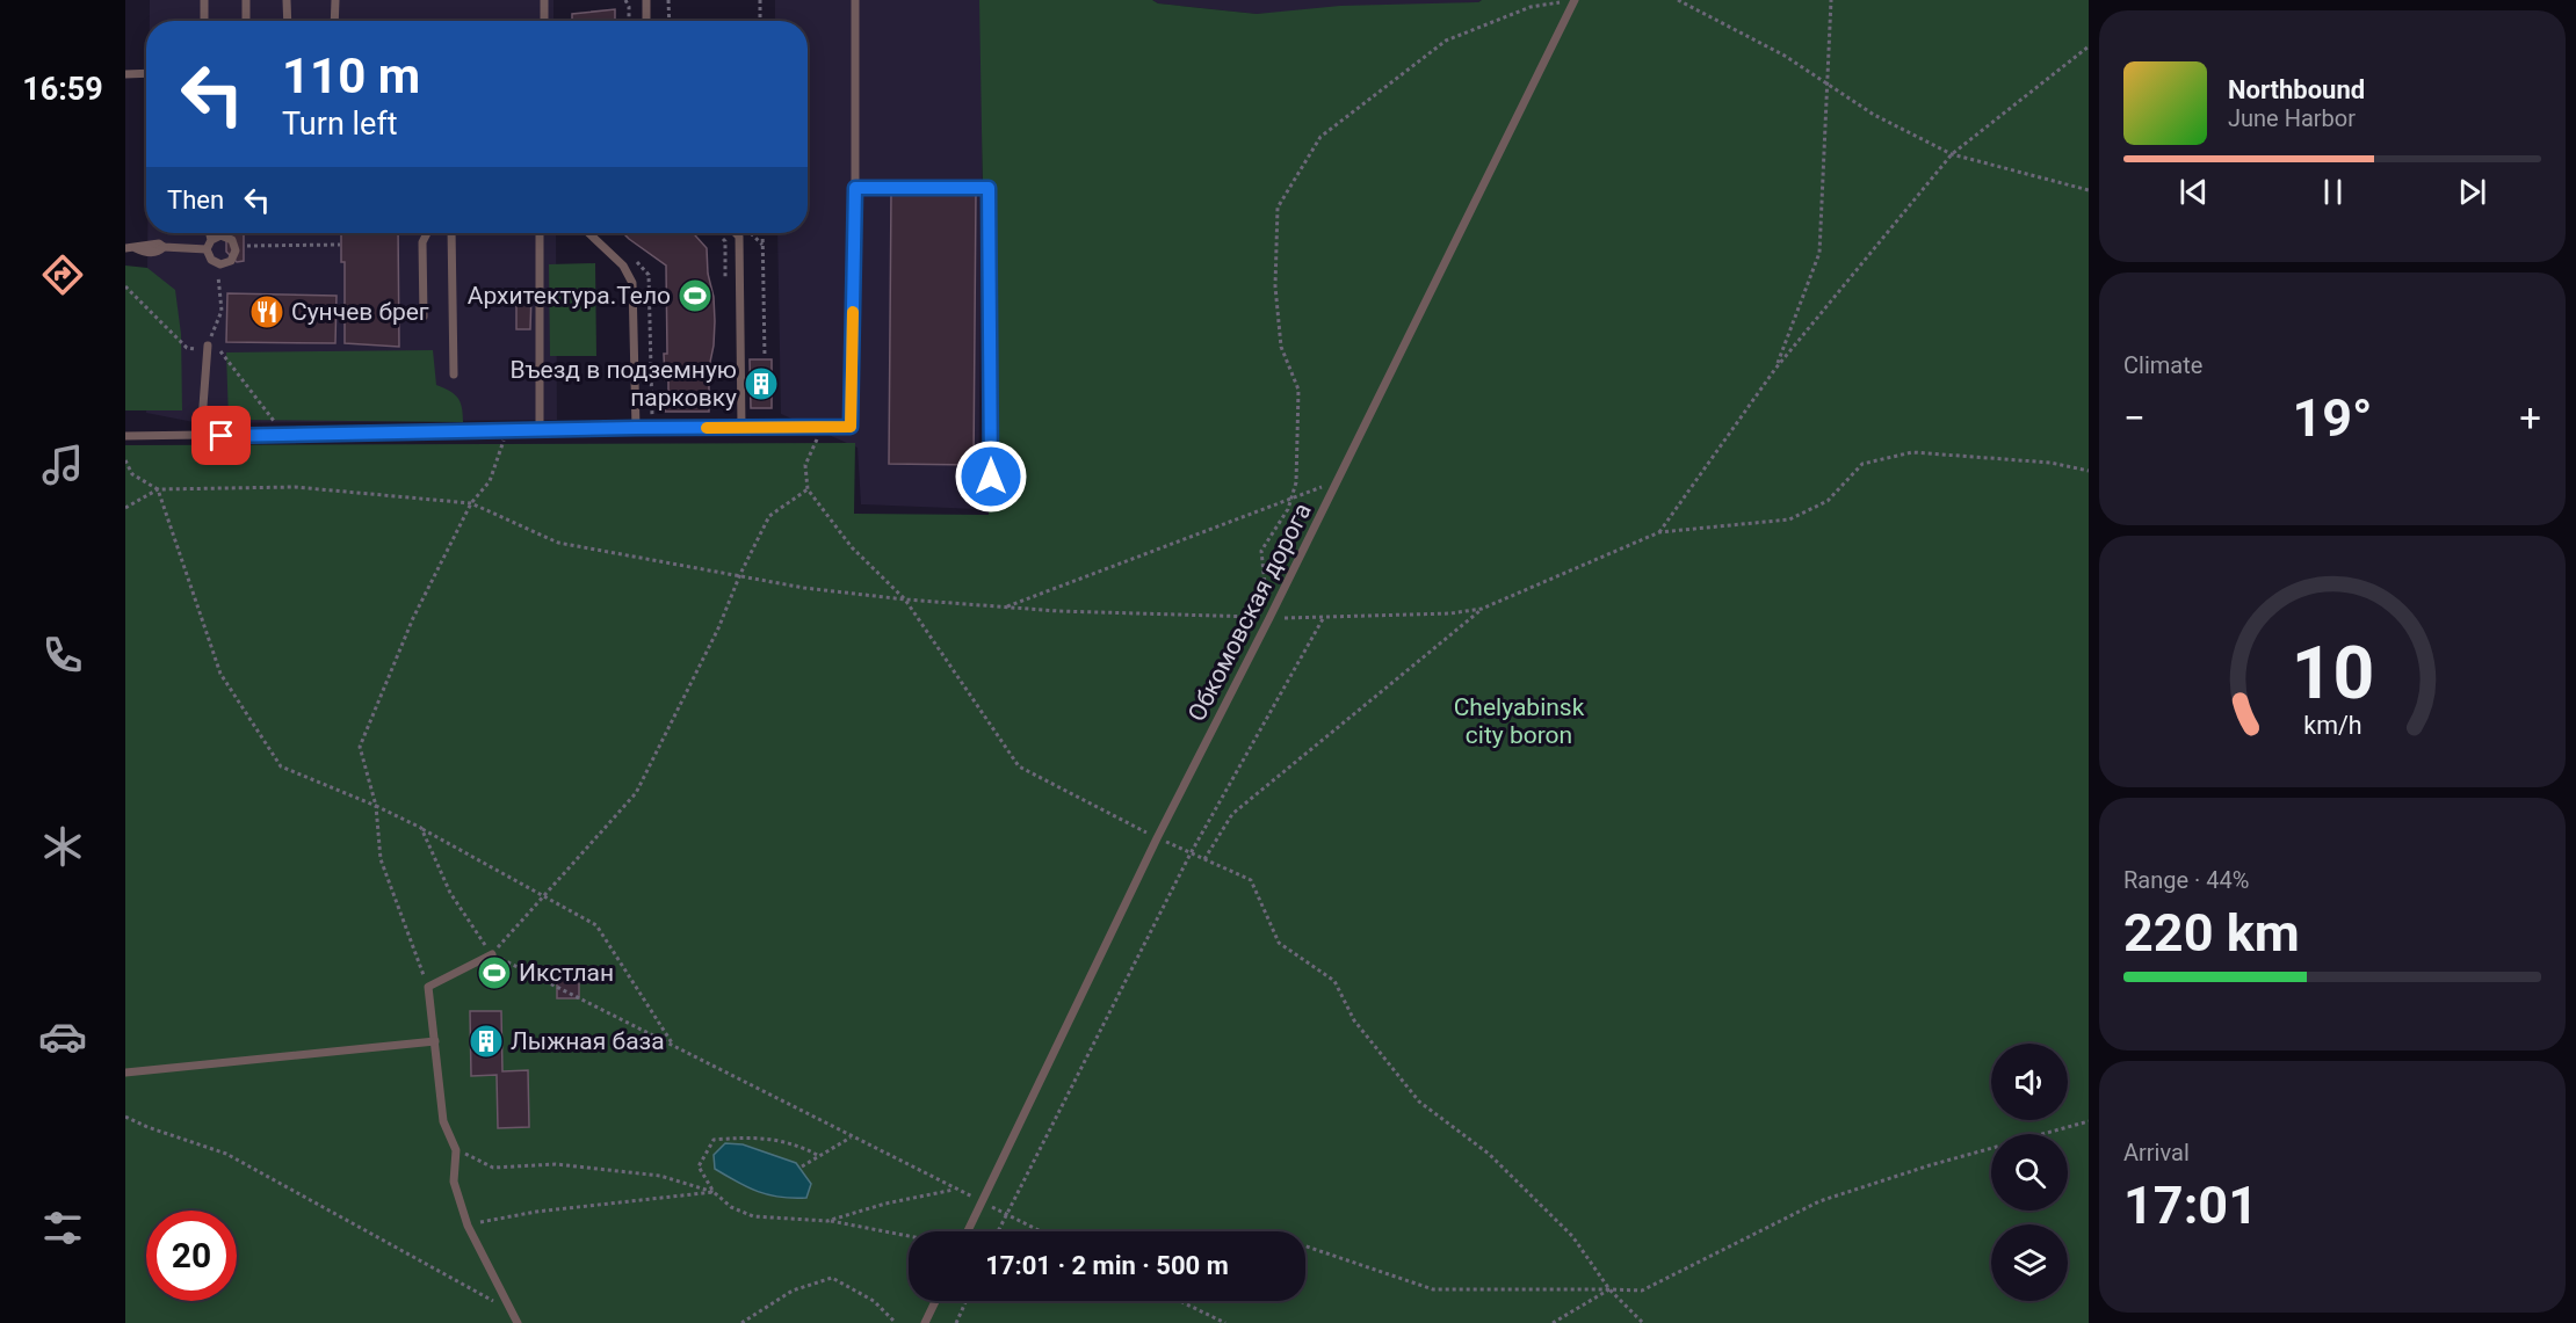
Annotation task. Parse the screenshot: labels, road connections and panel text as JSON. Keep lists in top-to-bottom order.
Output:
{
  "streets": {
    "lane": ["Обкомовская дорога"]
  },
  "parks": ["Chelyabinsk city boron"],
  "places": {
    "sports": ["Архитектура.Тело", "Икстлан"],
    "restaurant": ["Сунчев брег"],
    "building": ["Въезд в подземную парковку", "Лыжная база"]
  },
  "page": {
    "tabs": "16:59",
    "turn": ["110 m", "Turn left"],
    "song": ["Northbound", "June Harbor"],
    "then": "Then",
    "tile": [
      "Climate",
      ["Range · 44%", "220 km"],
      ["Arrival", "17:01"]
    ],
    "heat": ["−", "19°", "+"],
    "limit": "20",
    "trip": "17:01 · 2 min · 500 m",
    "gauge": ["10", "km/h"]
  }
}
